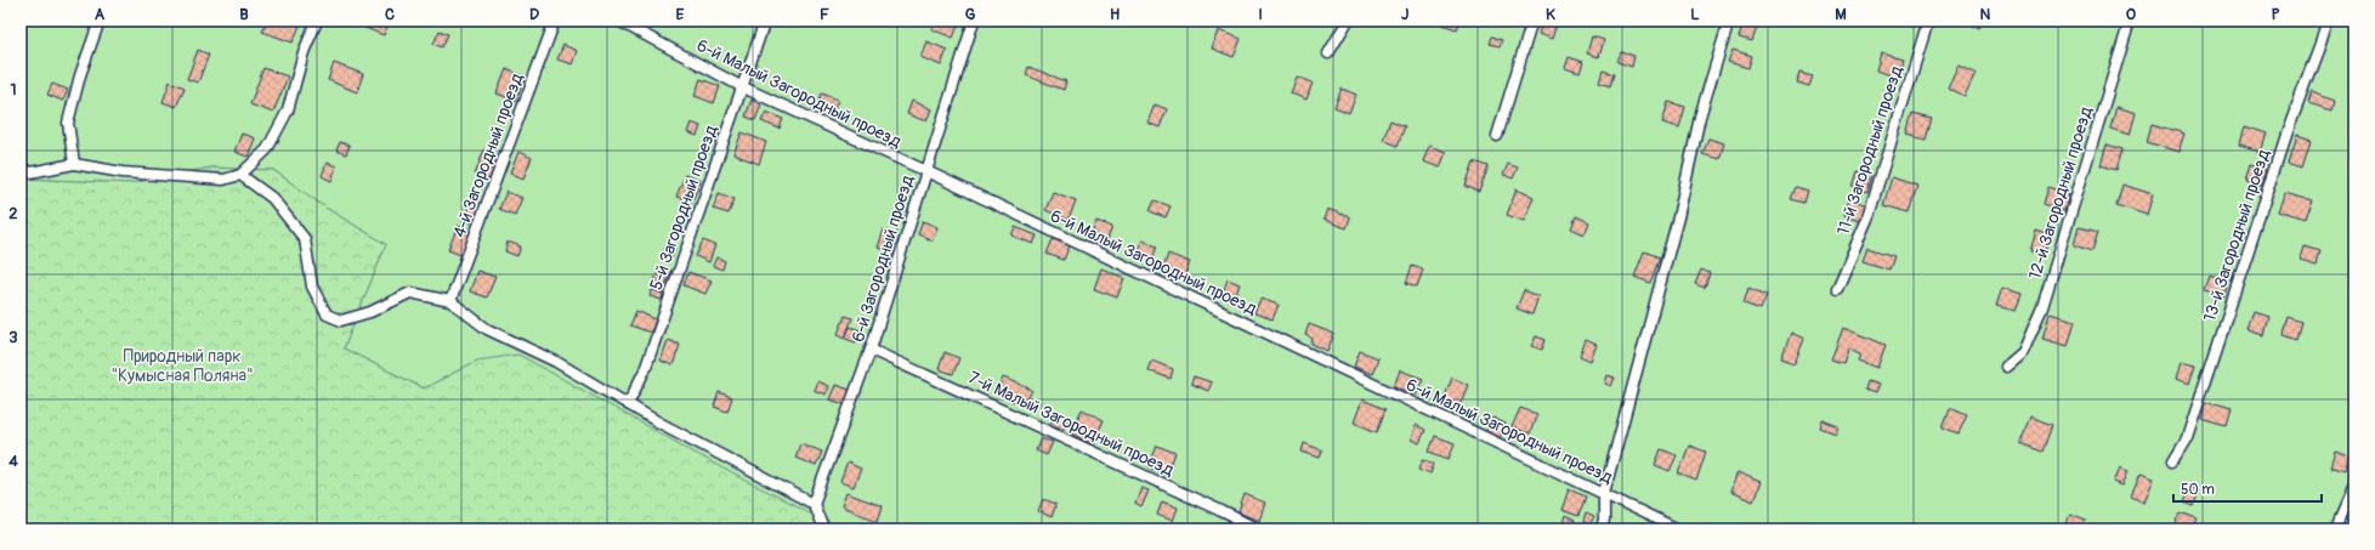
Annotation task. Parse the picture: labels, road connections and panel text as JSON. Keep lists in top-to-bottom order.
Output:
{
  "streets": {
    "lane": [
      "6-й Малый Загородный проезд",
      "11-й Загородный проезд",
      "4-й Загородный проезд",
      "12-й Загородный проезд",
      "5-й Загородный проезд",
      "13-й Загородный проезд",
      "6-й Загородный проезд",
      "7-й Малый Загородный проезд"
    ]
  },
  "crossings": [
    ["6-й Малый Загородный проезд", "5-й Загородный проезд"],
    ["6-й Малый Загородный проезд", "6-й Загородный проезд"],
    ["6-й Загородный проезд", "7-й Малый Загородный проезд"]
  ],
  "parks": ["Природный парк \"Кумысная Поляна\""],
  "scale_bar": "50 m",
  "grid": {
    "columns": [
      "A",
      "B",
      "C",
      "D",
      "E",
      "F",
      "G",
      "H",
      "I",
      "J",
      "K",
      "L",
      "M",
      "N",
      "O",
      "P"
    ],
    "rows": [
      "1",
      "2",
      "3",
      "4"
    ]
  }
}
